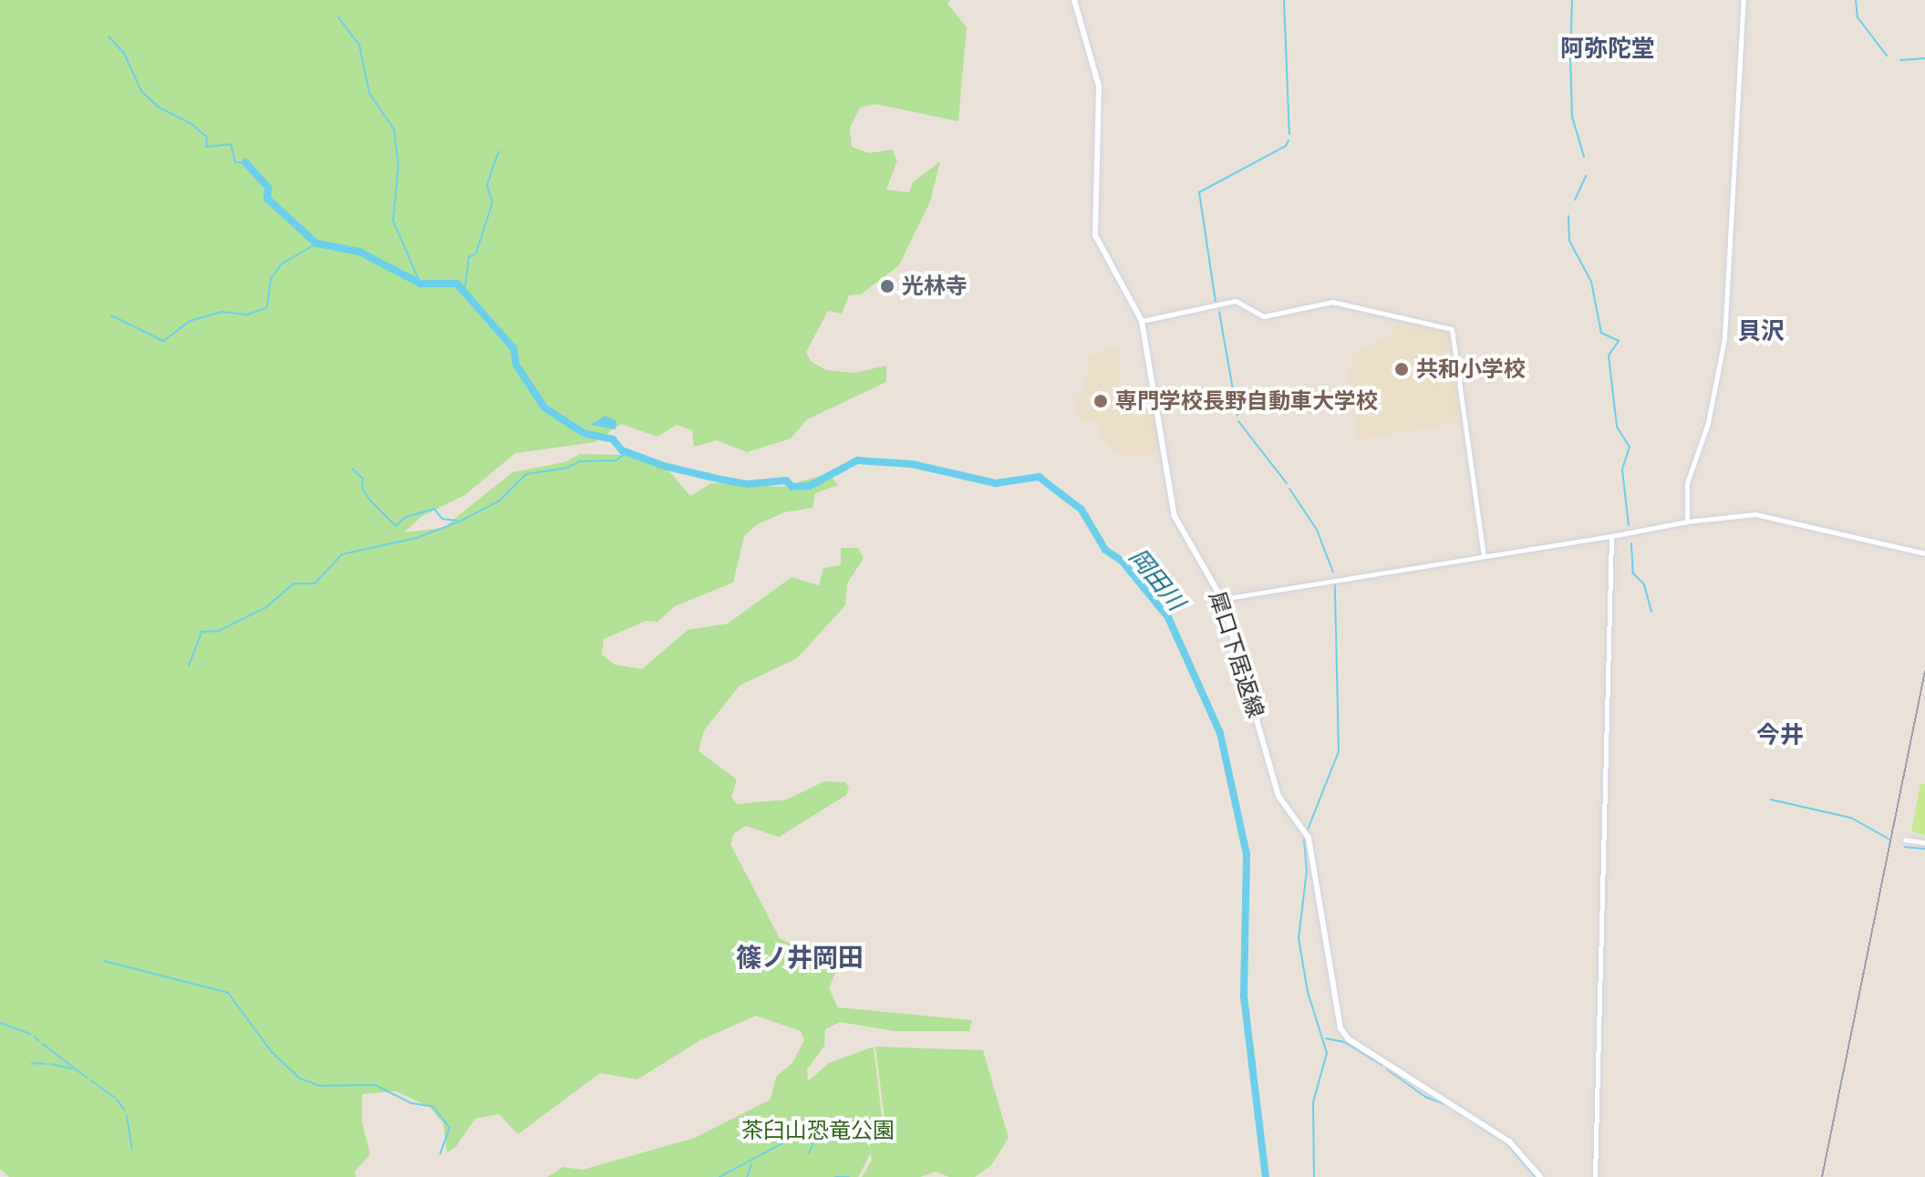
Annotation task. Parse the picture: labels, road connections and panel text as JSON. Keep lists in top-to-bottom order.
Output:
{
  "streets": {
    "main road": ["犀口下居返線"]
  },
  "districts": [
    "阿弥陀堂",
    "貝沢",
    "今井",
    "篠ノ井岡田"
  ],
  "water": ["岡田川"],
  "parks": ["茶臼山恐竜公園"],
  "places": ["光林寺", "共和小学校", "専門学校長野自動車大学校"]
}
